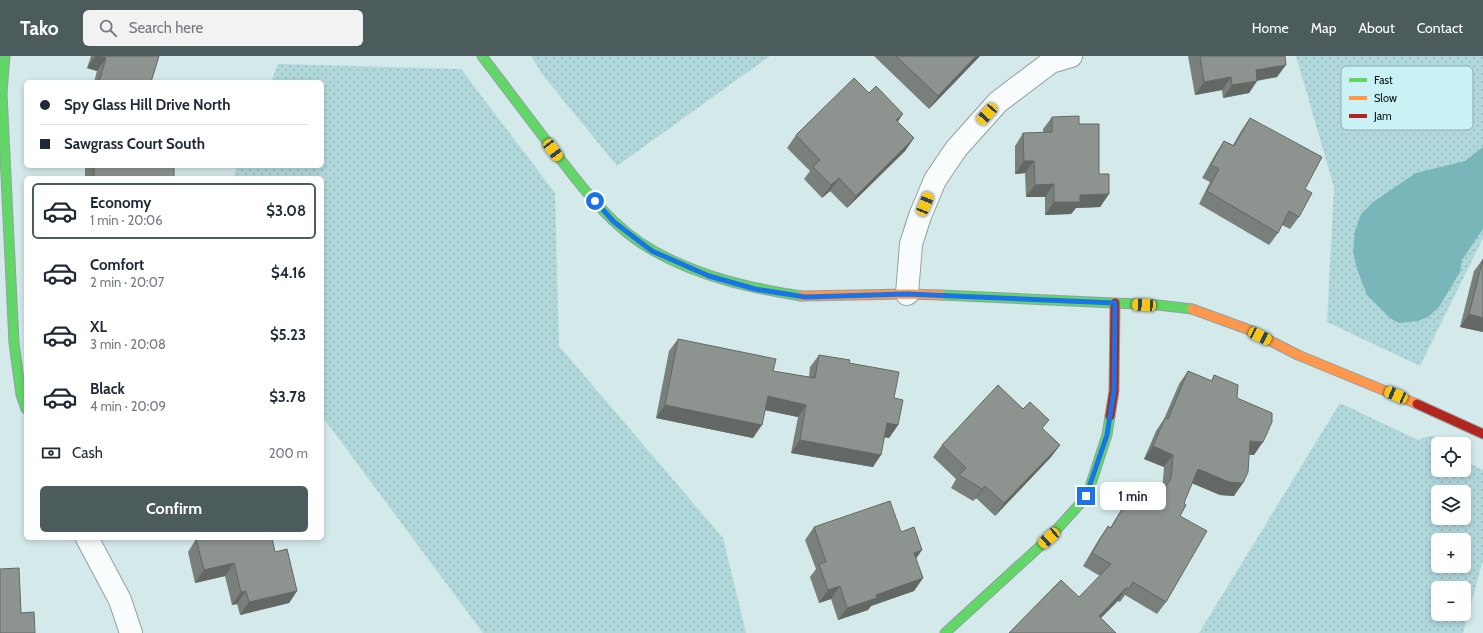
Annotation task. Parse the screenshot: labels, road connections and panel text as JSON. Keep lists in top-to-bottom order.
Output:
{
  "legend": ["Fast", "Slow", "Jam"],
  "page": {
    "header": "Tako",
    "search": "Search here",
    "nav": [
      "Home",
      "Map",
      "About",
      "Contact"
    ],
    "banner": ["Spy Glass Hill Drive North", "Sawgrass Court South"],
    "list": [
      {
        "name": "Economy",
        "note": "1 min · 20:06",
        "value": "$3.08"
      },
      {
        "name": "Comfort",
        "note": "2 min · 20:07",
        "value": "$4.16"
      },
      {
        "name": "XL",
        "note": "3 min · 20:08",
        "value": "$5.23"
      },
      {
        "name": "Black",
        "note": "4 min · 20:09",
        "value": "$3.78"
      }
    ],
    "pay": ["Cash", "200 m"],
    "map_buttons": ["+", "−"],
    "buttons": "Confirm",
    "bubble": "1 min"
  }
}
